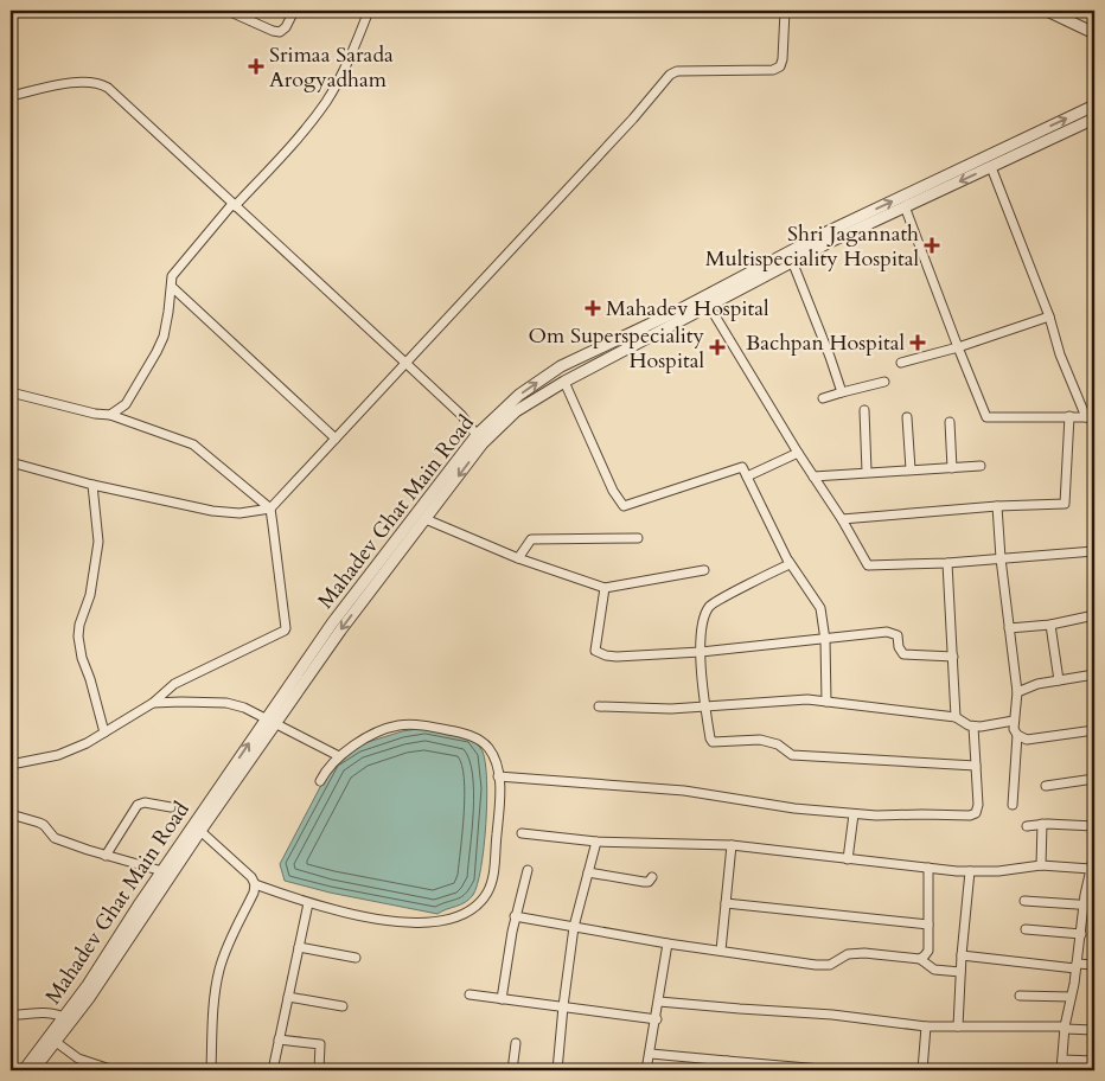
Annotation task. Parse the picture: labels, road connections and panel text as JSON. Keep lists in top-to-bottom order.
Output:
{
  "streets": {
    "street": ["Mahadev Ghat Main Road"]
  },
  "places": {
    "health": [
      "Srimaa Sarada Arogyadham",
      "Shri Jagannath Multispeciality Hospital",
      "Mahadev Hospital",
      "Bachpan Hospital",
      "Om Superspeciality Hospital"
    ]
  }
}
